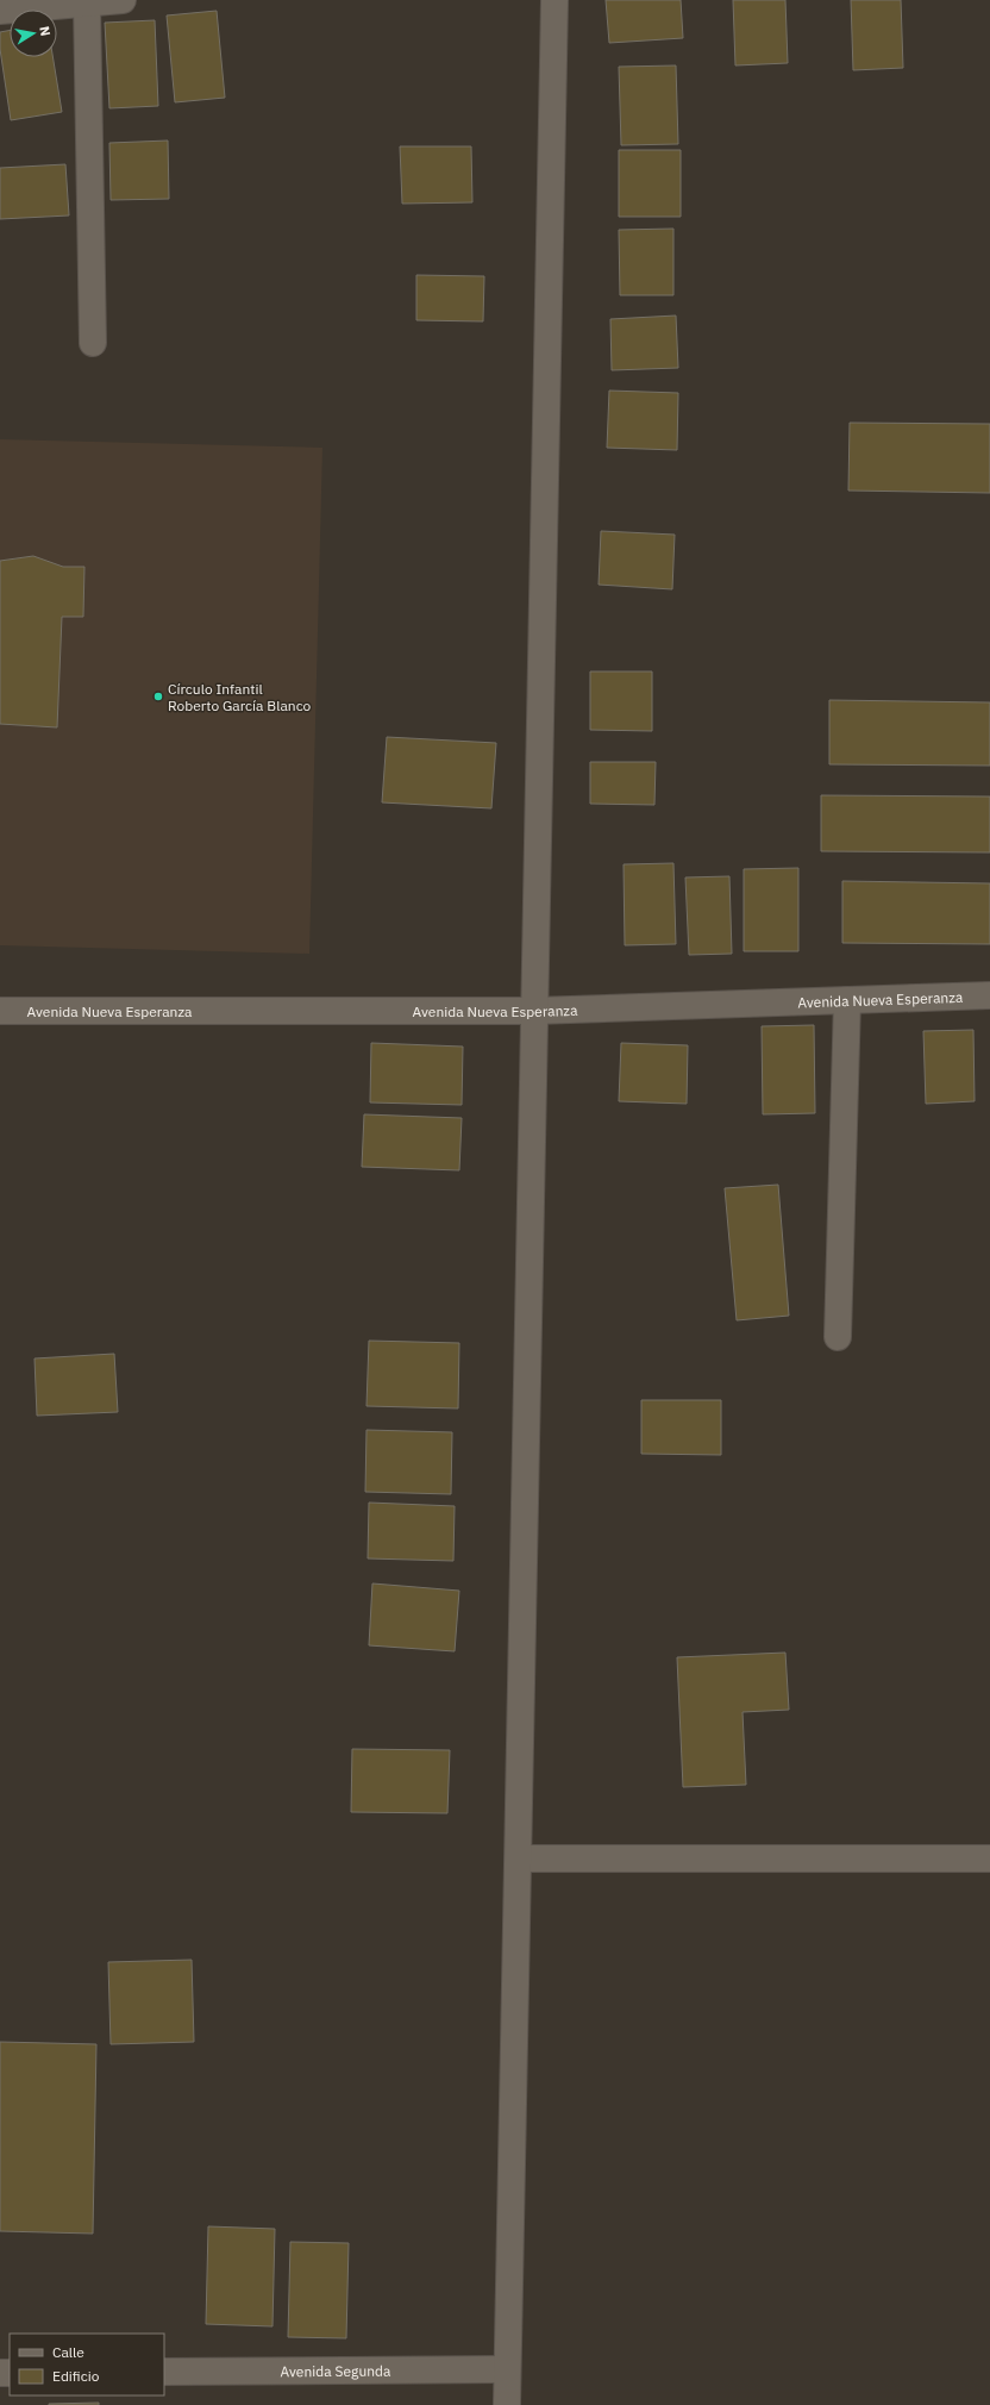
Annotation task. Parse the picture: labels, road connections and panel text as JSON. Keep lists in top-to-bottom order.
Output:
{
  "streets": {
    "street": ["Avenida Nueva Esperanza", "Avenida Segunda"]
  },
  "places": ["Círculo Infantil Roberto García Blanco"],
  "legend": ["Calle", "Edificio"],
  "north": "right"
}
